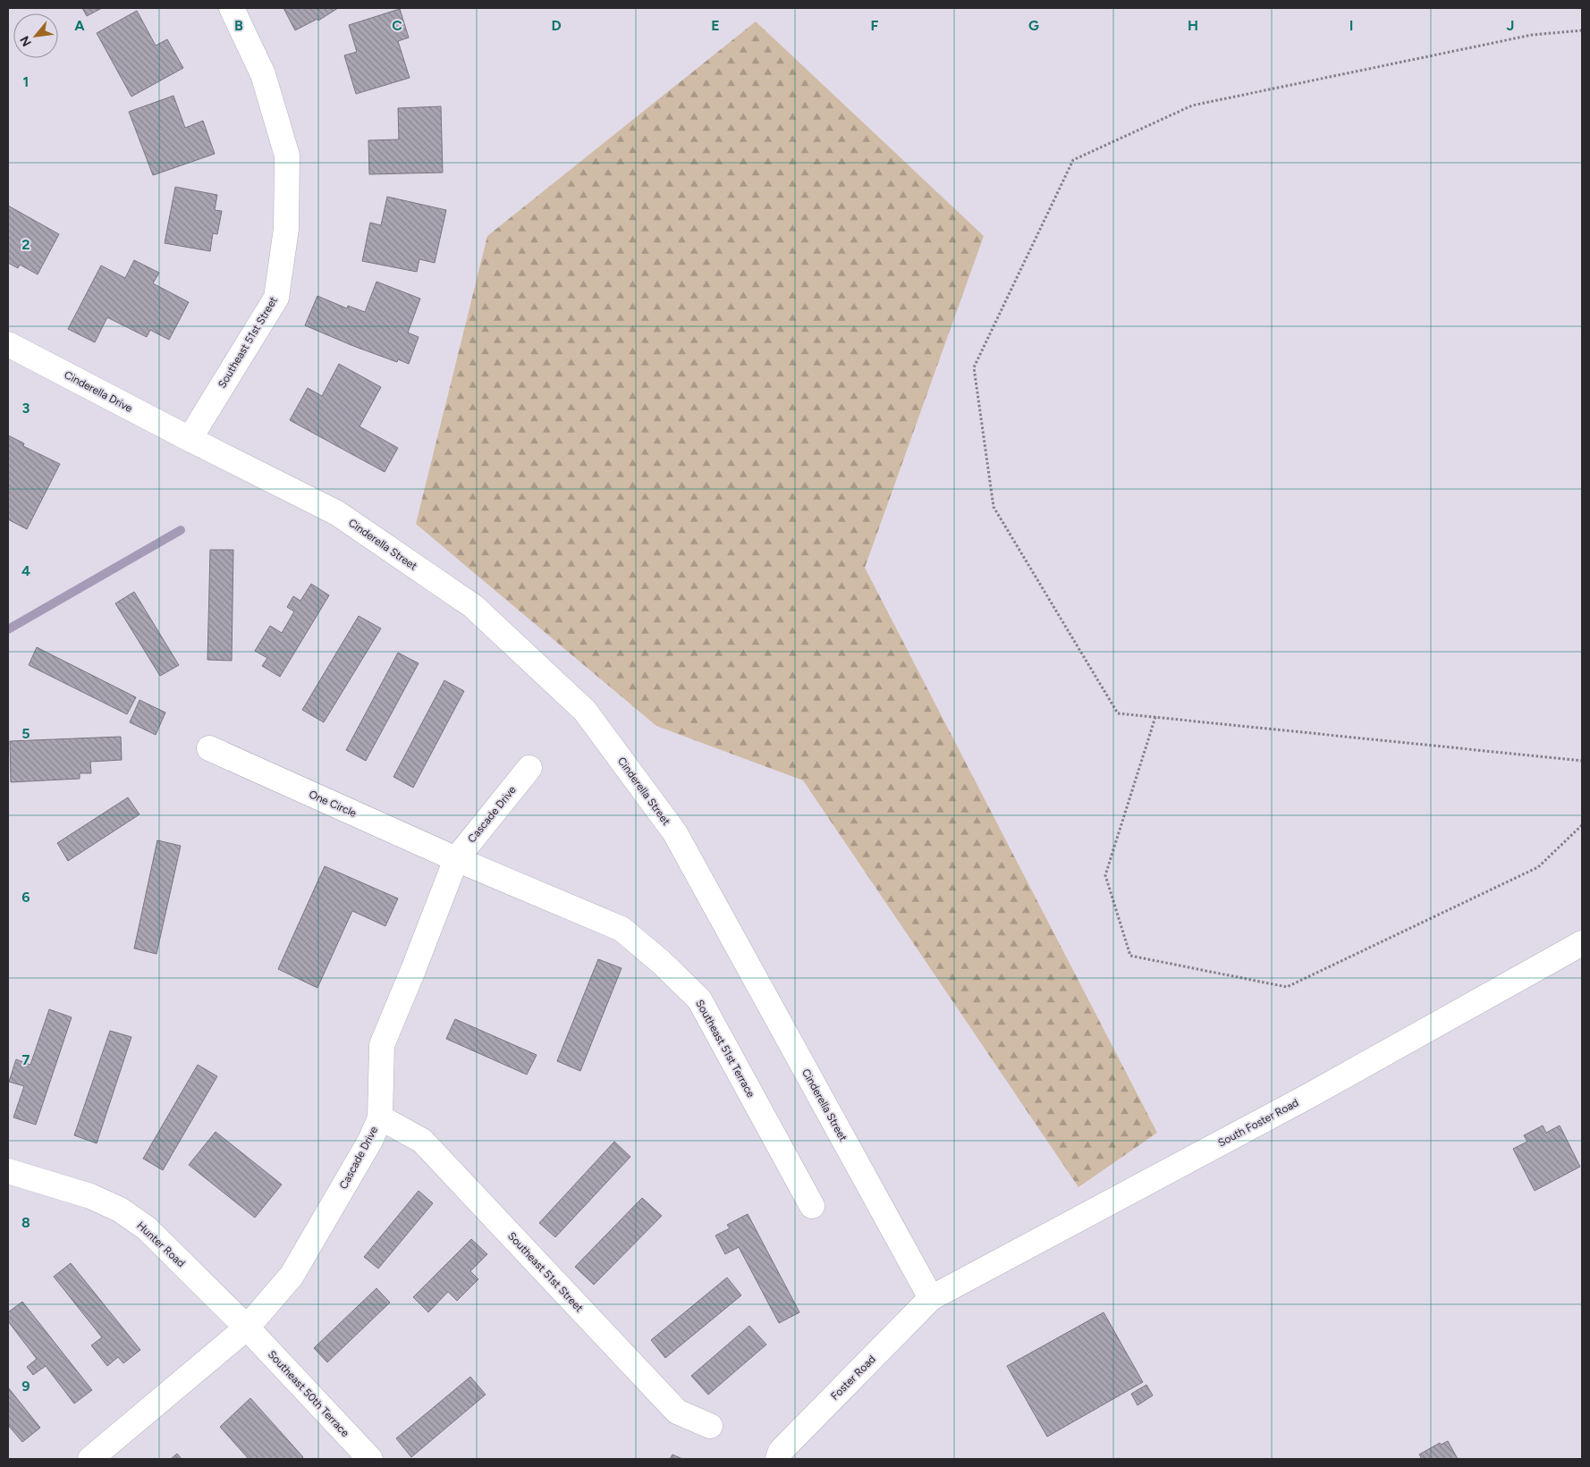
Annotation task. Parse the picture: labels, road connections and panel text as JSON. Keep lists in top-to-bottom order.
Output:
{
  "streets": {
    "street": [
      "Southeast 51st Street",
      "Cinderella Drive",
      "Cinderella Street",
      "One Circle",
      "Cascade Drive",
      "Southeast 51st Terrace",
      "South Foster Road",
      "Hunter Road",
      "Foster Road",
      "Southeast 50th Terrace"
    ]
  },
  "crossings": [
    ["Southeast 51st Street", "Cinderella Drive"],
    ["Southeast 51st Street", "Cinderella Street"],
    ["Southeast 51st Street", "Cascade Drive"],
    ["Cinderella Drive", "Cinderella Street"],
    ["Cinderella Street", "South Foster Road"],
    ["Cinderella Street", "Foster Road"],
    ["One Circle", "Cascade Drive"],
    ["One Circle", "Southeast 51st Terrace"],
    ["Cascade Drive", "Southeast 51st Terrace"],
    ["Cascade Drive", "Hunter Road"],
    ["Cascade Drive", "Southeast 50th Terrace"],
    ["South Foster Road", "Foster Road"],
    ["Hunter Road", "Southeast 50th Terrace"]
  ],
  "north": "bottom left",
  "grid": {
    "columns": [
      "A",
      "B",
      "C",
      "D",
      "E",
      "F",
      "G",
      "H",
      "I",
      "J"
    ],
    "rows": [
      "1",
      "2",
      "3",
      "4",
      "5",
      "6",
      "7",
      "8",
      "9"
    ]
  }
}
